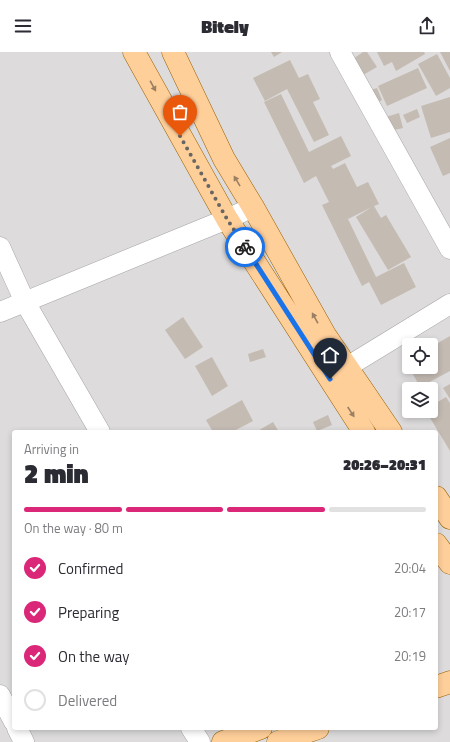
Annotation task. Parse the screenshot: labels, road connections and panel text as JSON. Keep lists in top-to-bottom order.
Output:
{
  "page": {
    "header": "Bitely",
    "heading": ["2 min", "Arriving in", "20:26–20:31"],
    "bar": "On the way · 80 m",
    "list": [
      ["Confirmed", "20:04"],
      ["Preparing", "20:17"],
      ["On the way", "20:19"],
      "Delivered"
    ]
  }
}
